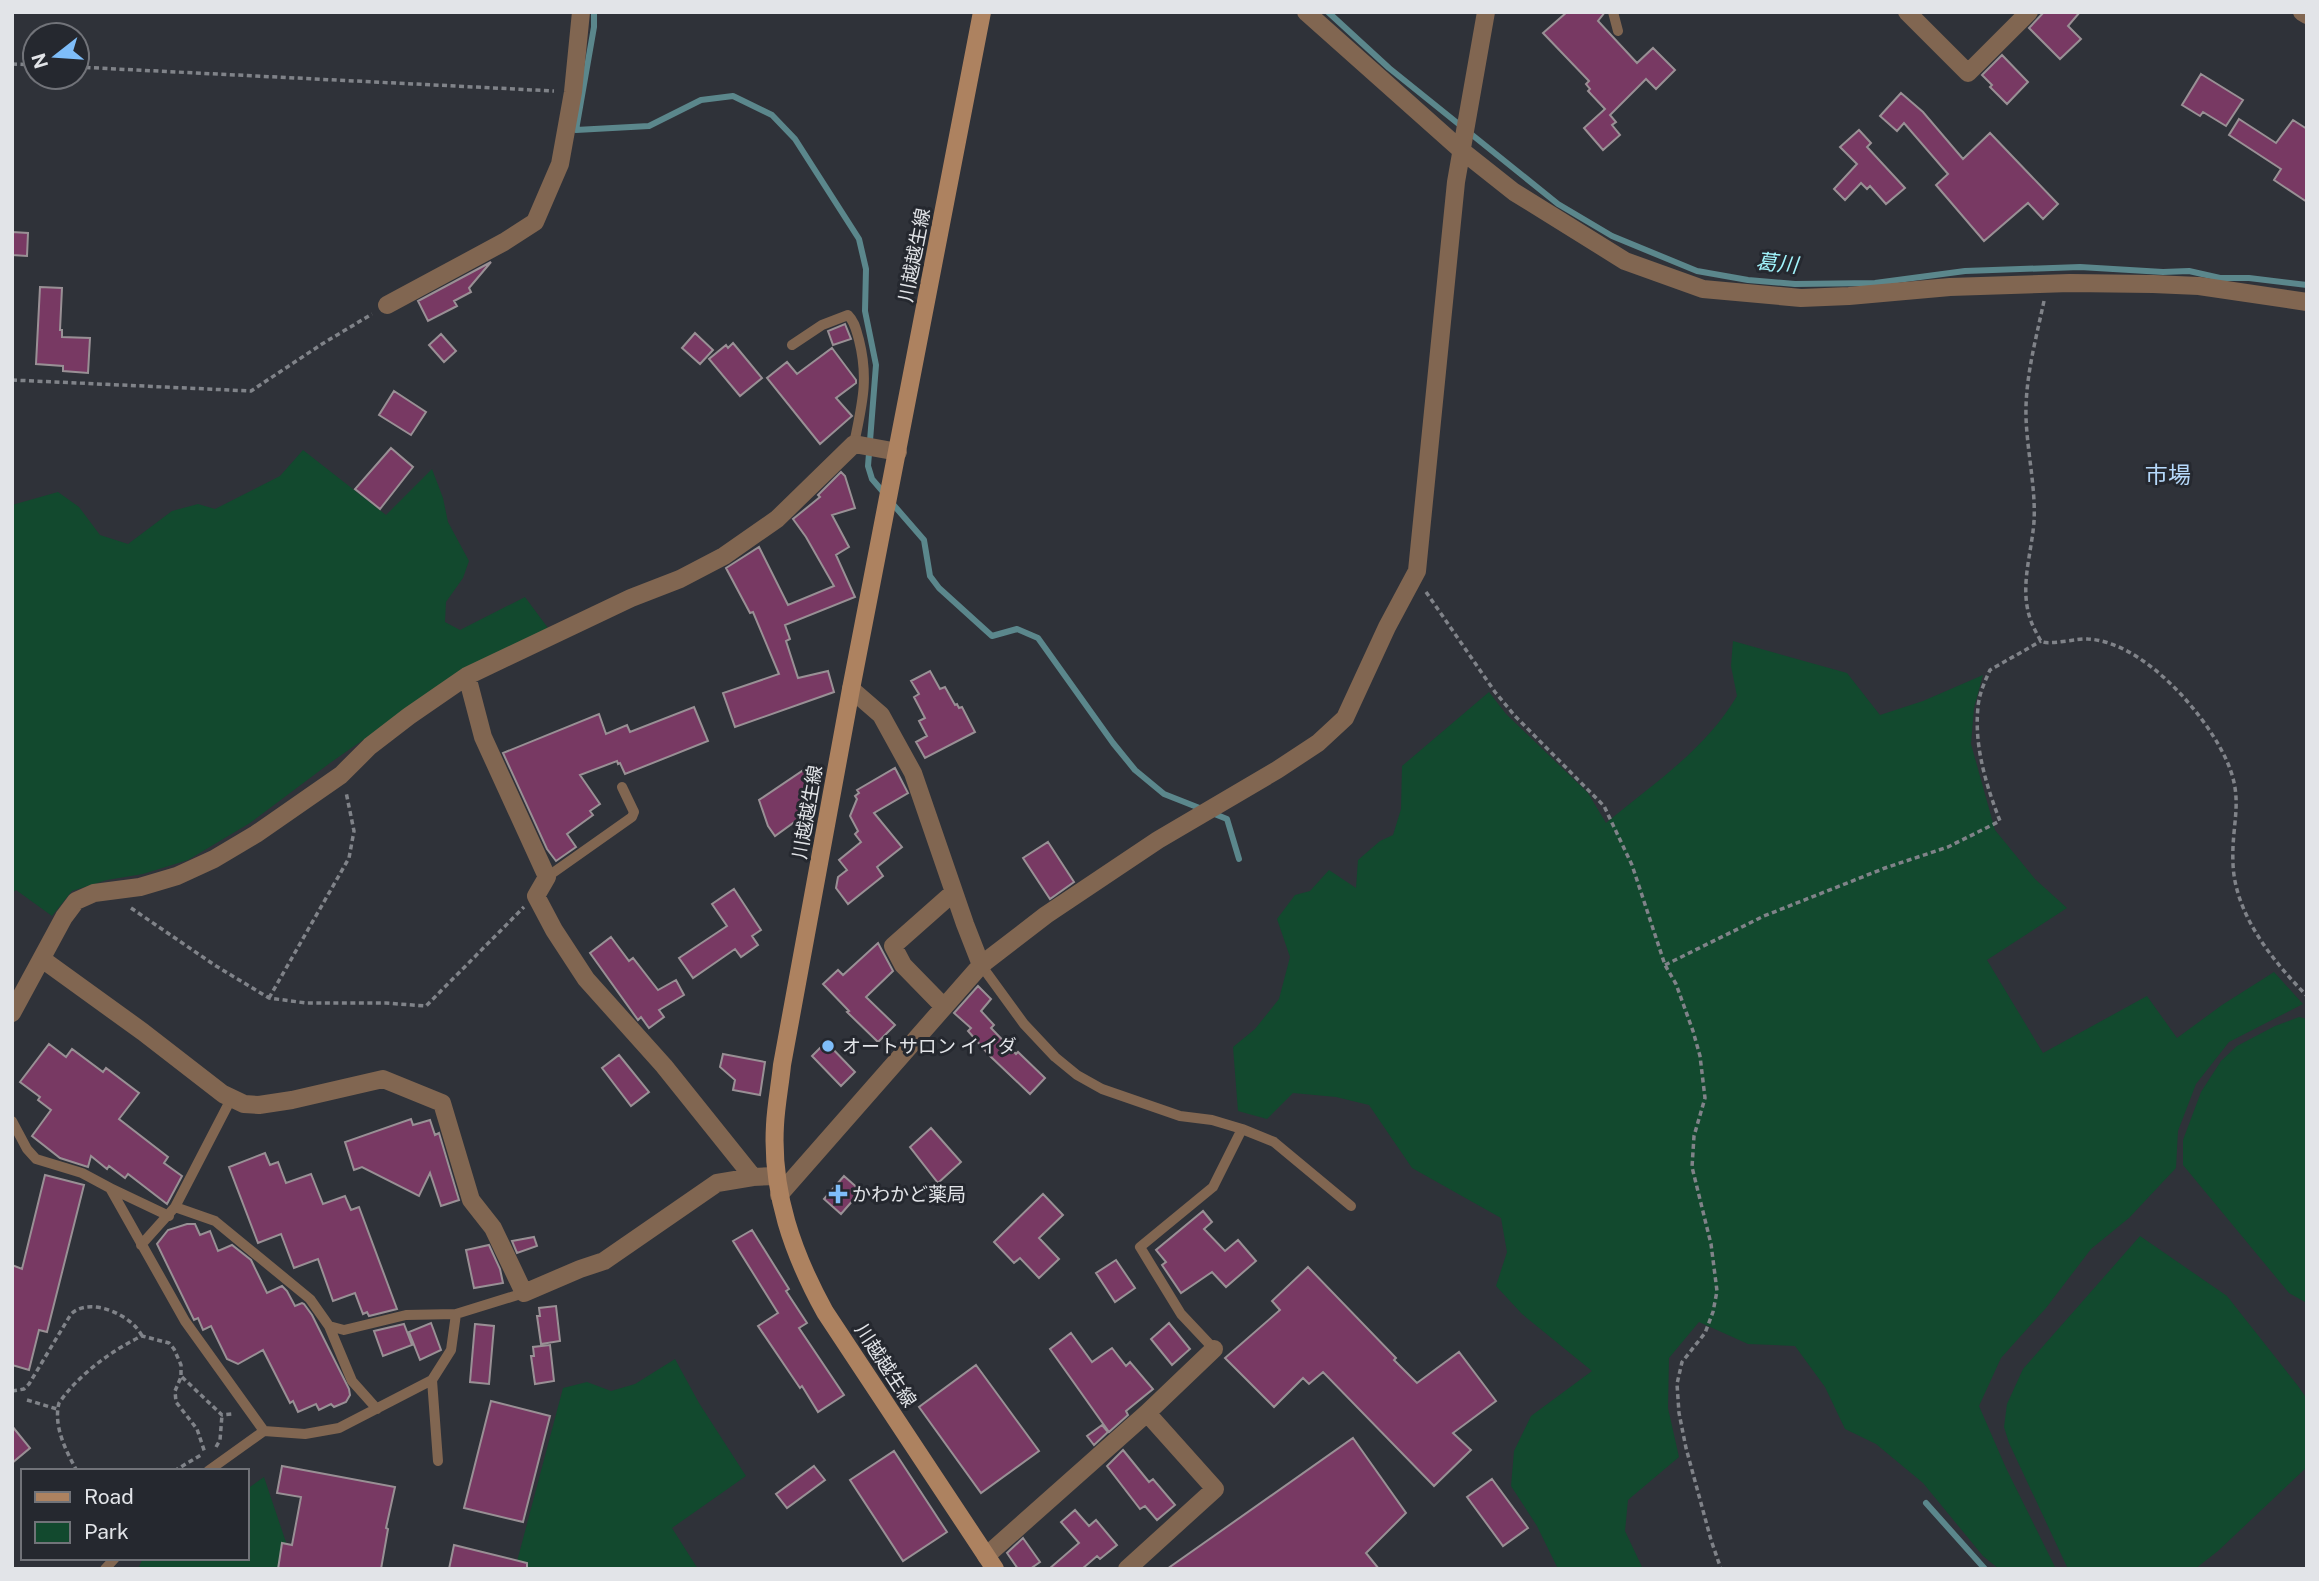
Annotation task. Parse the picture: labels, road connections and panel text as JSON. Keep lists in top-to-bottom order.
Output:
{
  "streets": {
    "main road": ["川越越生線"]
  },
  "districts": ["市場"],
  "water": ["葛川"],
  "places": {
    "other": ["オートサロン イイダ"],
    "health": ["かわかど薬局"]
  },
  "legend": ["Road", "Park"],
  "north": "left"
}
